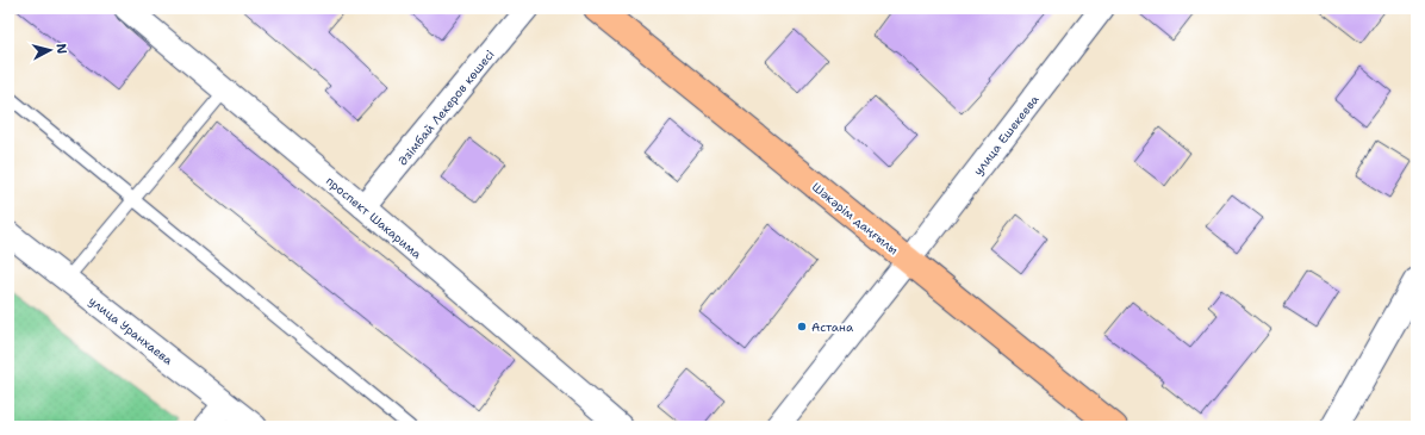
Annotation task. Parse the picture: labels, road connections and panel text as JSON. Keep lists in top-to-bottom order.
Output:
{
  "streets": {
    "main road": ["Шәкәрім даңғылы"],
    "street": [
      "Әзімбай Лекеров көшесі",
      "улица Ешекеева",
      "проспект Шакарима",
      "улица Уранхаева"
    ]
  },
  "crossings": [
    ["Әзімбай Лекеров көшесі", "проспект Шакарима"],
    ["улица Ешекеева", "Шәкәрім даңғылы"]
  ],
  "places": ["Астана"],
  "north": "right"
}
